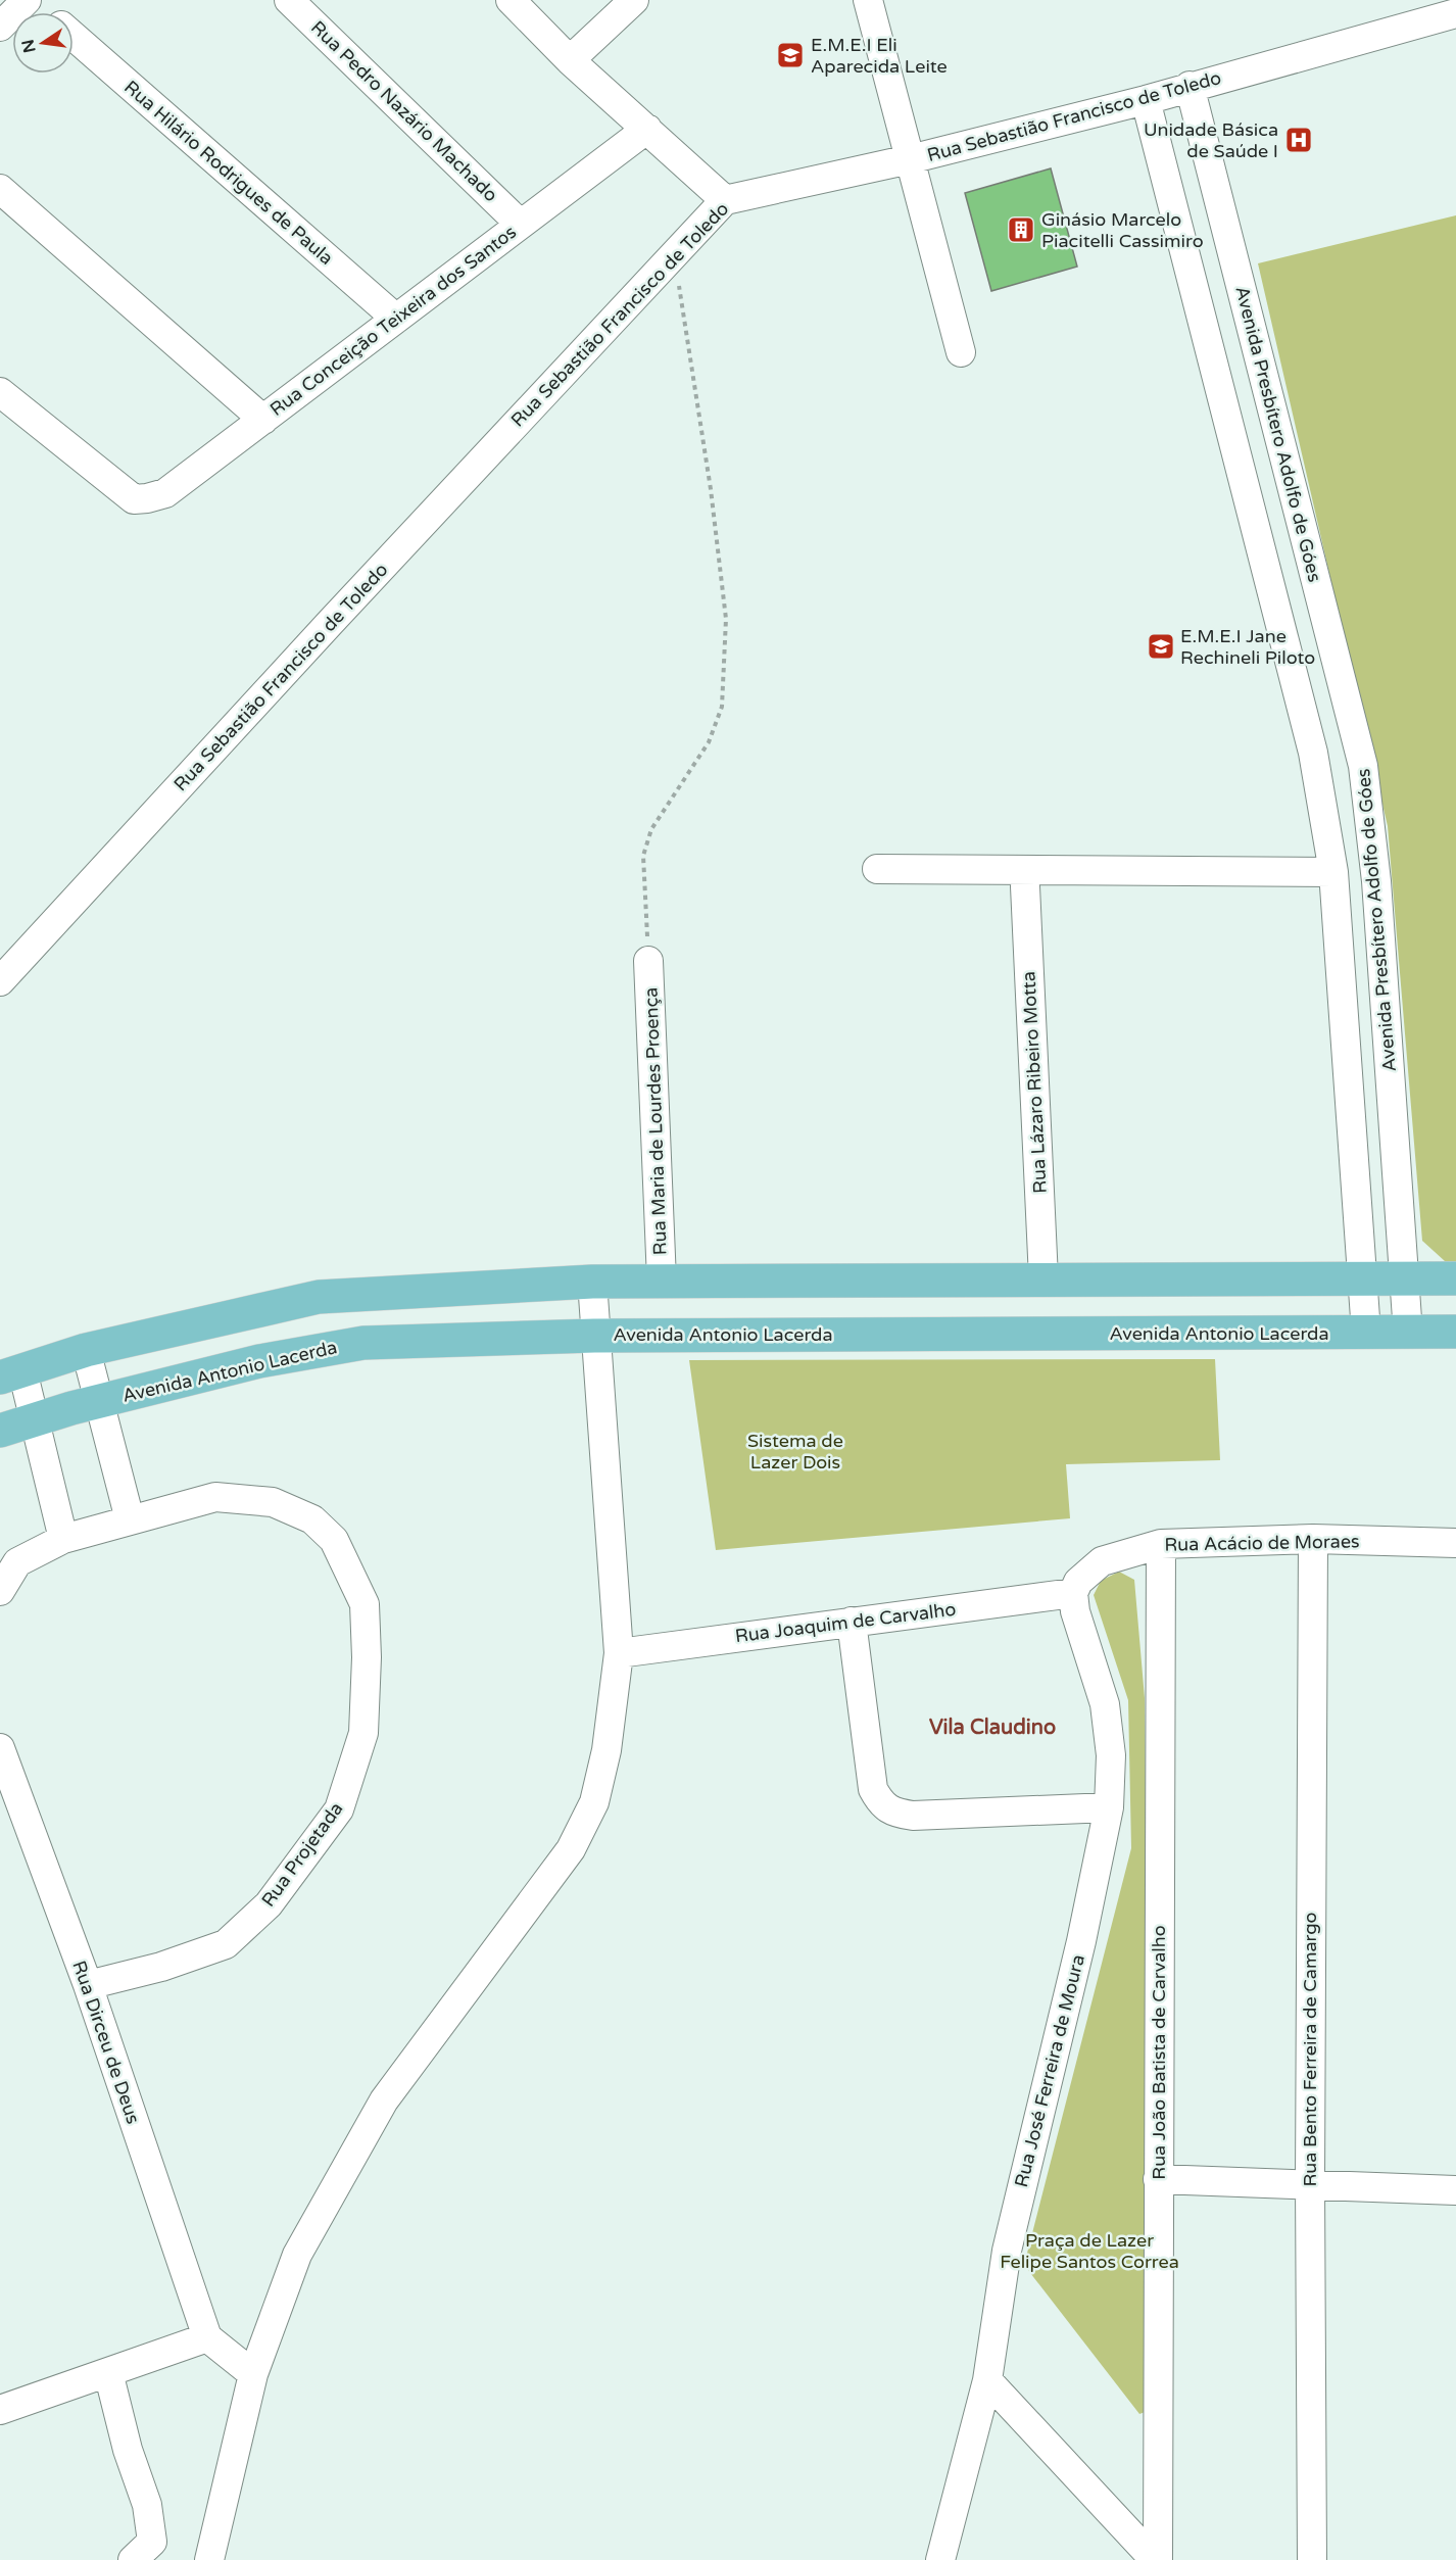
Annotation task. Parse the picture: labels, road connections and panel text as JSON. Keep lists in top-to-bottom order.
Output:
{
  "streets": {
    "main road": ["Avenida Antonio Lacerda"],
    "street": [
      "Rua Pedro Nazário Machado",
      "Rua Sebastião Francisco de Toledo",
      "Rua Hilário Rodrigues de Paula",
      "Rua Conceição Teixeira dos Santos",
      "Avenida Presbítero Adolfo de Góes",
      "Rua Lázaro Ribeiro Motta",
      "Rua Maria de Lourdes Proença",
      "Rua Acácio de Moraes",
      "Rua Joaquim de Carvalho",
      "Rua Projetada",
      "Rua Dirceu de Deus",
      "Rua Bento Ferreira de Camargo",
      "Rua João Batista de Carvalho",
      "Rua José Ferreira de Moura"
    ]
  },
  "crossings": [
    ["Rua Pedro Nazário Machado", "Rua Conceição Teixeira dos Santos"],
    ["Rua Sebastião Francisco de Toledo", "Avenida Presbítero Adolfo de Góes"],
    ["Rua Hilário Rodrigues de Paula", "Rua Conceição Teixeira dos Santos"],
    ["Avenida Presbítero Adolfo de Góes", "Avenida Antonio Lacerda"],
    ["Rua Acácio de Moraes", "Rua Joaquim de Carvalho"],
    ["Rua Acácio de Moraes", "Rua Bento Ferreira de Camargo"],
    ["Rua Acácio de Moraes", "Rua João Batista de Carvalho"],
    ["Rua Acácio de Moraes", "Rua José Ferreira de Moura"],
    ["Rua Joaquim de Carvalho", "Rua José Ferreira de Moura"],
    ["Rua Projetada", "Rua Dirceu de Deus"]
  ],
  "districts": ["Vila Claudino"],
  "parks": ["Sistema de Lazer Dois", "Praça de Lazer Felipe Santos Correa"],
  "places": {
    "school or university": ["E.M.E.I Eli Aparecida Leite", "E.M.E.I Jane Rechineli Piloto"],
    "hospital": ["Unidade Básica de Saúde I"],
    "building": ["Ginásio Marcelo Piacitelli Cassimiro"]
  },
  "north": "left"
}
